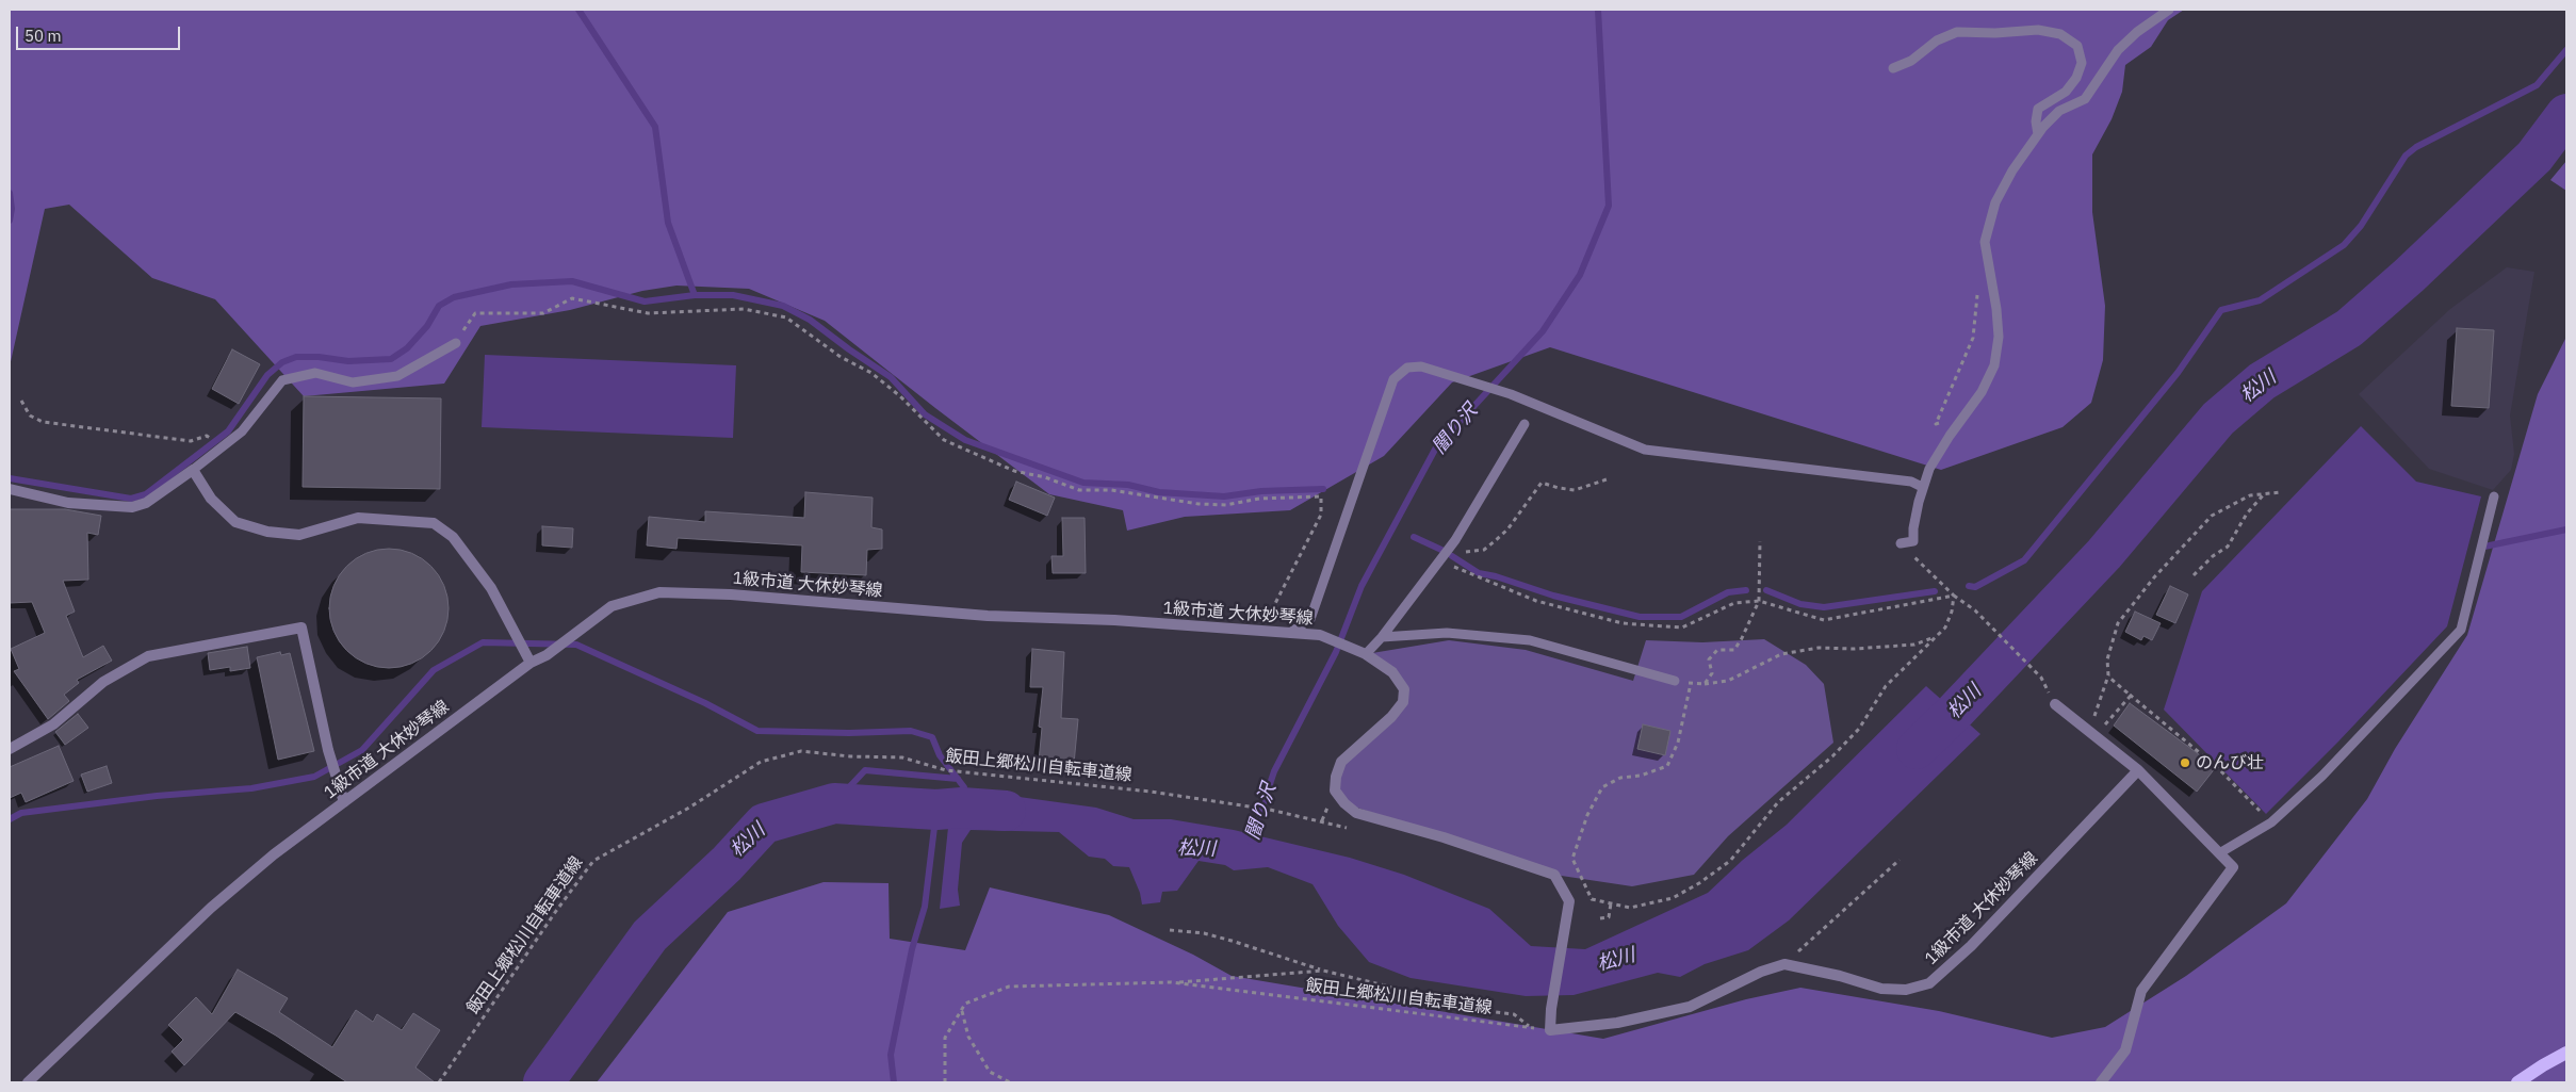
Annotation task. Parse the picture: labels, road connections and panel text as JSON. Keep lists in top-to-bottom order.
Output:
{
  "streets": {
    "street": ["1級市道 大休妙琴線"],
    "path": ["飯田上郷松川自転車道線"]
  },
  "water": ["松川", "闇り沢"],
  "places": ["のんび壮"],
  "scale_bar": "50 m"
}
